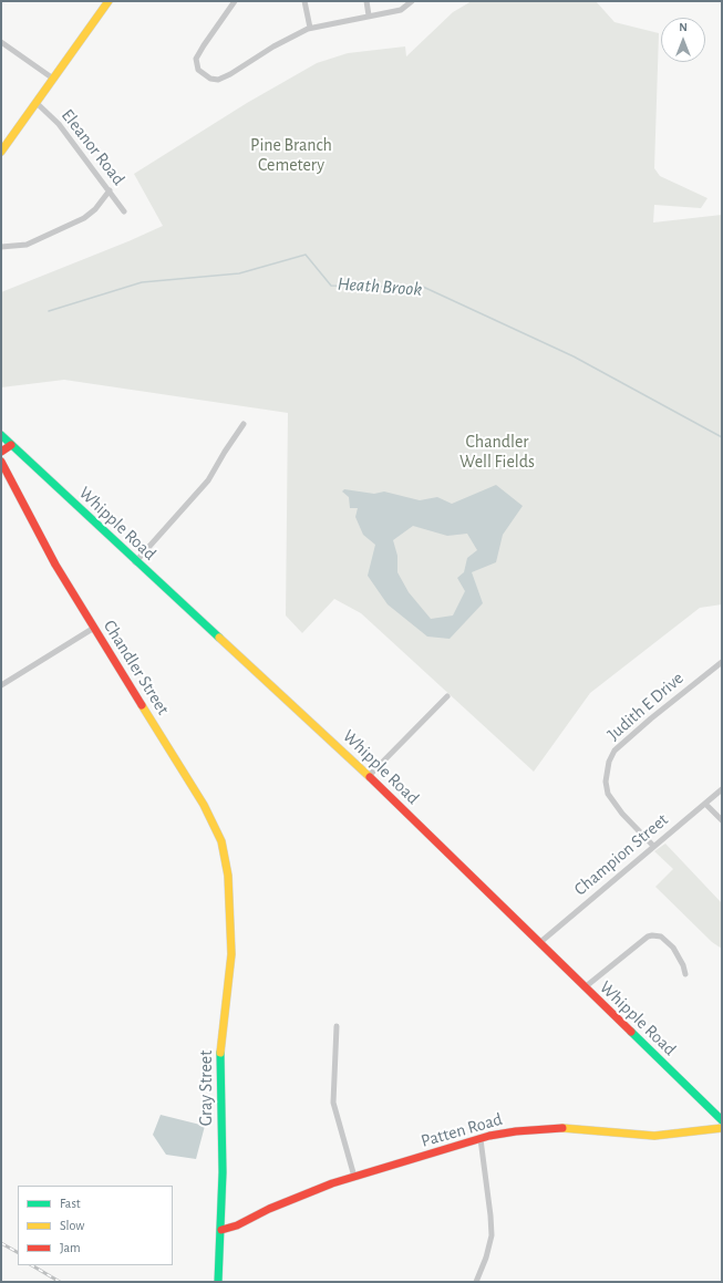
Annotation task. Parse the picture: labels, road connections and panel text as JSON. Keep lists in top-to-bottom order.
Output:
{
  "streets": {
    "street": [
      "Eleanor Road",
      "Whipple Road",
      "Chandler Street",
      "Judith E Drive",
      "Champion Street",
      "Gray Street",
      "Patten Road"
    ]
  },
  "crossings": [
    ["Whipple Road", "Champion Street"],
    ["Chandler Street", "Gray Street"],
    ["Judith E Drive", "Champion Street"],
    ["Gray Street", "Patten Road"]
  ],
  "water": ["Heath Brook"],
  "parks": ["Pine Branch Cemetery", "Chandler Well Fields"],
  "legend": ["Fast", "Slow", "Jam"],
  "north": "top"
}
